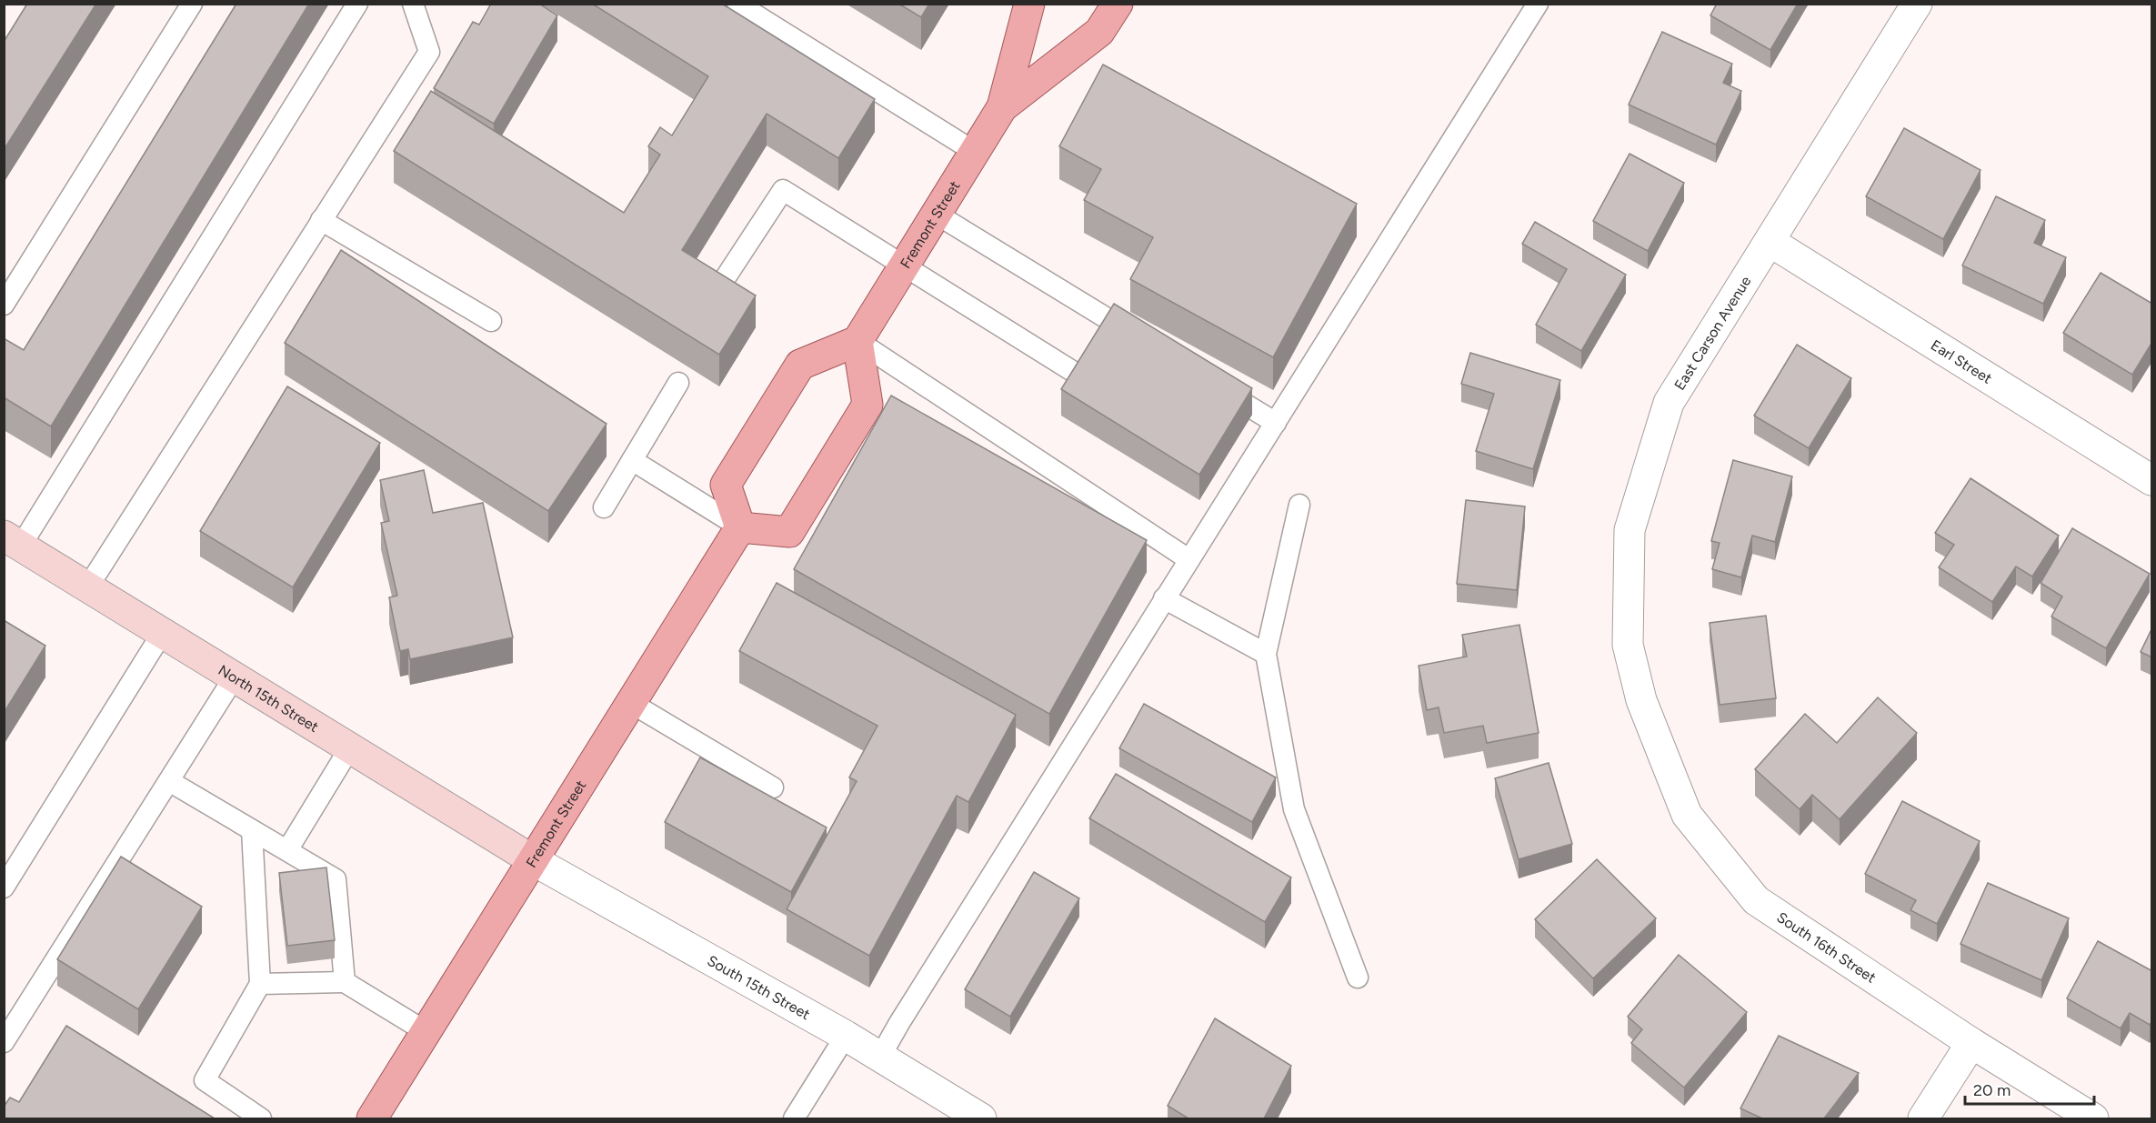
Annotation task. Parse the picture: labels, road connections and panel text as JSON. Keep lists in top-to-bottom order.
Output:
{
  "streets": {
    "main road": ["Fremont Street"],
    "street": [
      "East Carson Avenue",
      "Earl Street",
      "North 15th Street",
      "South 16th Street",
      "South 15th Street"
    ]
  },
  "crossings": [
    ["Fremont Street", "North 15th Street"],
    ["Fremont Street", "South 15th Street"],
    ["East Carson Avenue", "Earl Street"],
    ["East Carson Avenue", "South 16th Street"],
    ["North 15th Street", "South 15th Street"]
  ],
  "scale_bar": "20 m"
}
